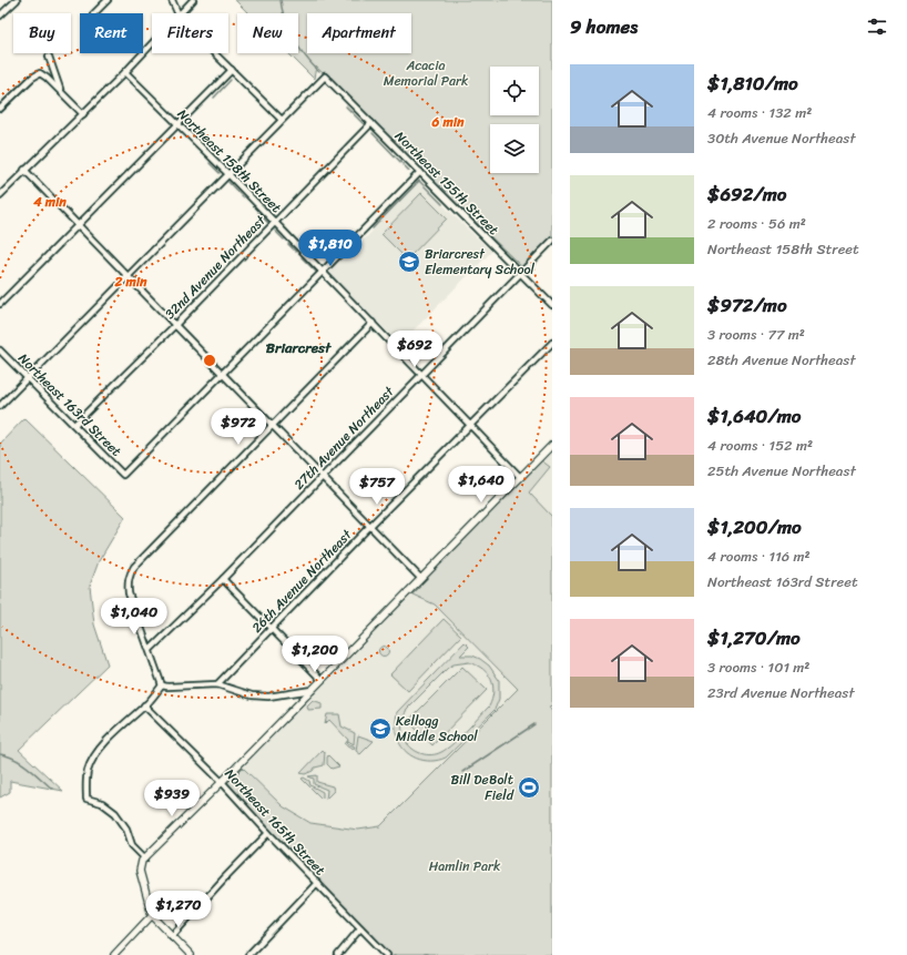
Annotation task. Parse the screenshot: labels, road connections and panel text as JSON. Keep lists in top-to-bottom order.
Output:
{
  "streets": {
    "street": [
      "Northeast 158th Street",
      "Northeast 155th Street",
      "32nd Avenue Northeast",
      "Northeast 163rd Street",
      "27th Avenue Northeast",
      "26th Avenue Northeast",
      "Northeast 165th Street"
    ]
  },
  "crossings": [
    ["Northeast 158th Street", "32nd Avenue Northeast"],
    ["Northeast 158th Street", "27th Avenue Northeast"],
    ["Northeast 158th Street", "26th Avenue Northeast"],
    ["Northeast 155th Street", "32nd Avenue Northeast"],
    ["Northeast 155th Street", "27th Avenue Northeast"],
    ["32nd Avenue Northeast", "Northeast 163rd Street"]
  ],
  "districts": ["Briarcrest"],
  "parks": ["Acacia Memorial Park", "Hamlin Park"],
  "places": {
    "school or university": ["Briarcrest Elementary School", "Kellogg Middle School"],
    "sports": ["Bill DeBolt Field"]
  },
  "page": {
    "heading": "9 homes",
    "chip": [
      "Buy",
      "Rent",
      "Filters",
      "New",
      "Apartment"
    ],
    "list": [
      {
        "name": "$1,810/mo",
        "note": "4 rooms · 132 m² · 30th Avenue Northeast"
      },
      {
        "name": "$692/mo",
        "note": "2 rooms · 56 m² · Northeast 158th Street"
      },
      {
        "name": "$972/mo",
        "note": "3 rooms · 77 m² · 28th Avenue Northeast"
      },
      {
        "name": "$1,640/mo",
        "note": "4 rooms · 152 m² · 25th Avenue Northeast"
      },
      {
        "name": "$1,200/mo",
        "note": "4 rooms · 116 m² · Northeast 163rd Street"
      },
      {
        "name": "$1,270/mo",
        "note": "3 rooms · 101 m² · 23rd Avenue Northeast"
      }
    ],
    "price": [
      "$1,810",
      "$692",
      "$972",
      "$1,640",
      "$757",
      "$1,040",
      "$1,200",
      "$939",
      "$1,270"
    ]
  },
  "rings": ["6 min", "4 min", "2 min"]
}
